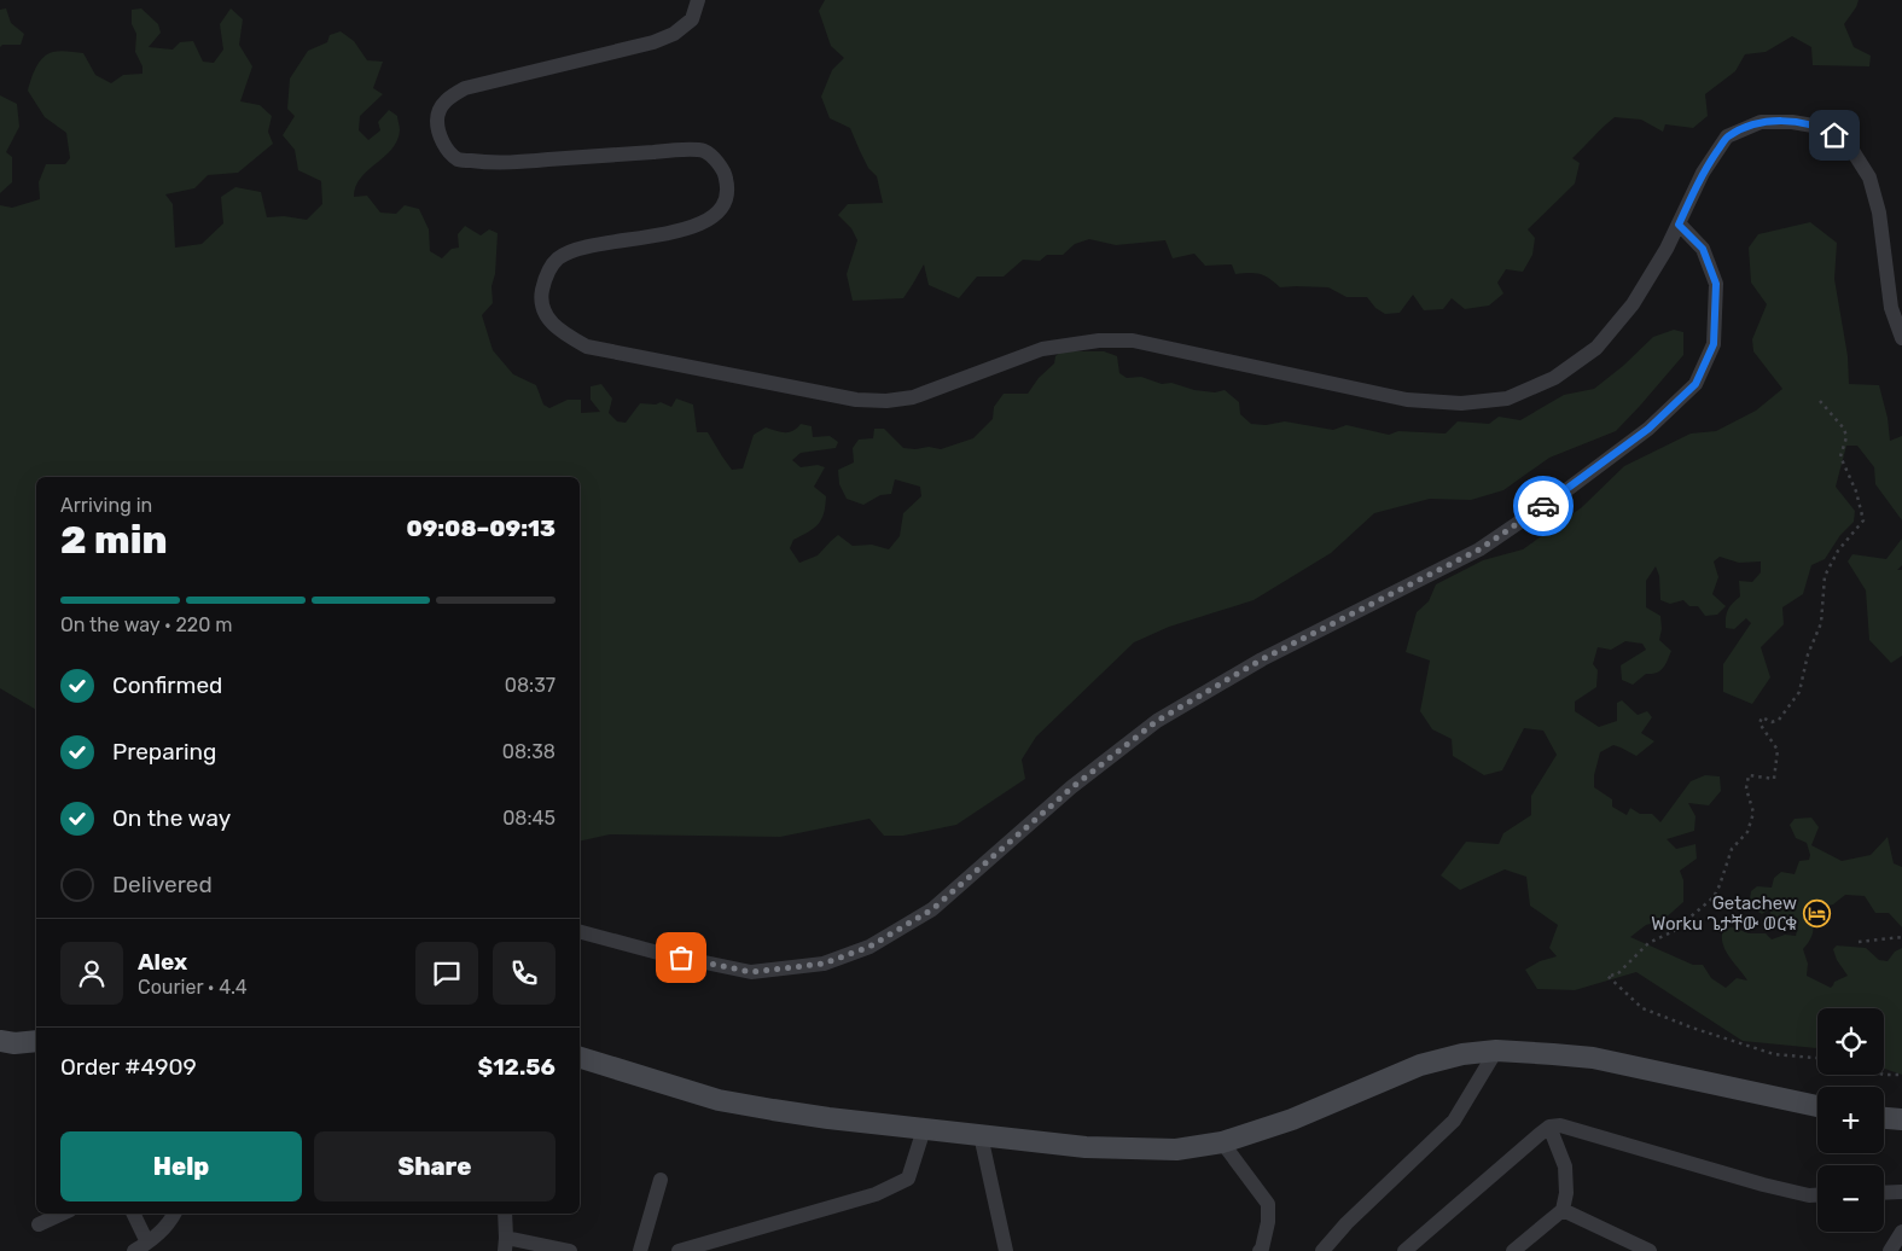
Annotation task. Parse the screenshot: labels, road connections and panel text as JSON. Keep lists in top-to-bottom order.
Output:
{
  "places": {
    "hotel": ["Getachew Worku ጌታቸው ወርቁ"]
  },
  "page": {
    "heading": ["2 min", "Arriving in", "09:08–09:13"],
    "panel": [
      "Alex",
      "Courier · 4.4",
      "Order #4909",
      "$12.56"
    ],
    "bar": "On the way · 220 m",
    "list": [
      ["Confirmed", "08:37"],
      ["Preparing", "08:38"],
      ["On the way", "08:45"],
      "Delivered"
    ],
    "map_buttons": ["+", "−"],
    "buttons": ["Help", "Share"]
  }
}
